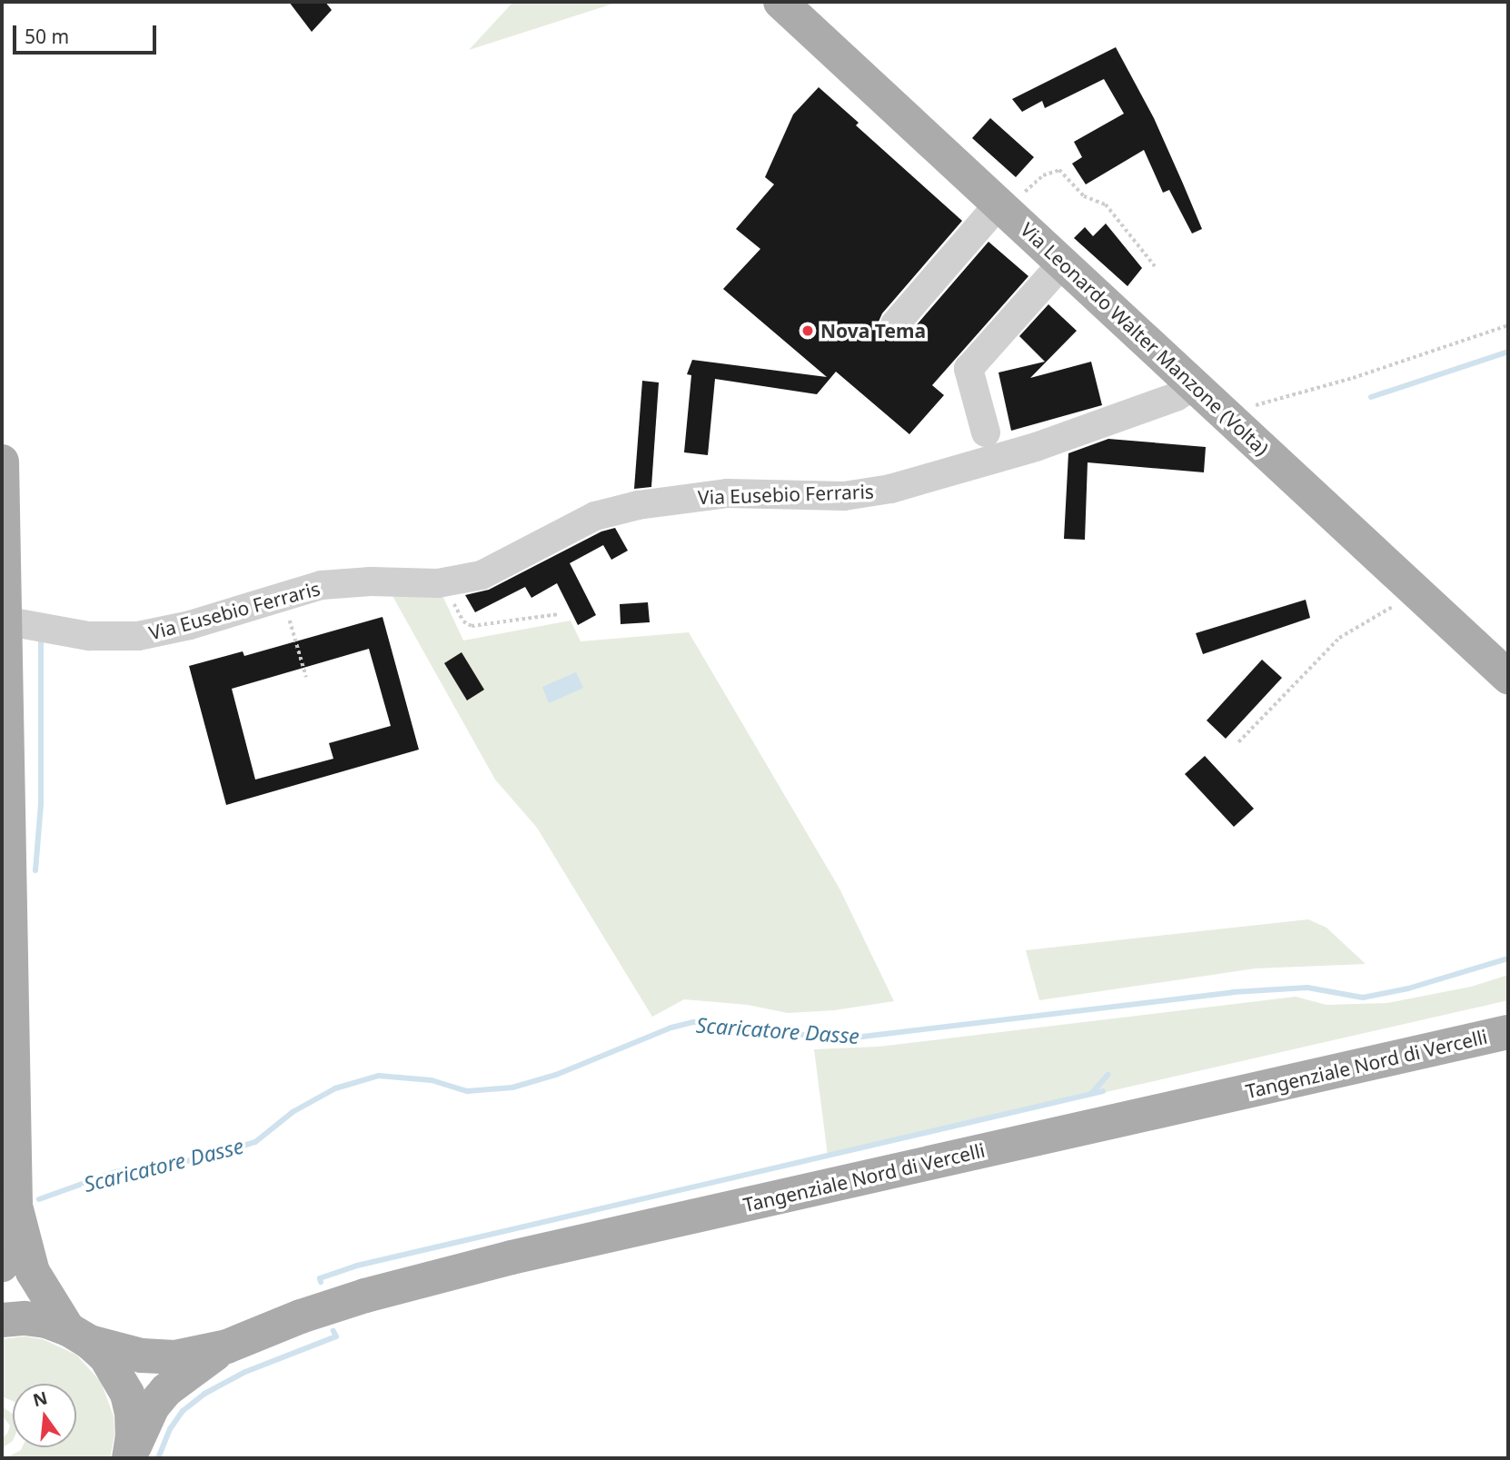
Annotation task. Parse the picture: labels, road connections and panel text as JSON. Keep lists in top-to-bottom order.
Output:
{
  "streets": {
    "main road": ["Via Leonardo Walter Manzone (Volta)", "Tangenziale Nord di Vercelli"],
    "street": ["Via Eusebio Ferraris"]
  },
  "crossings": [
    ["Via Leonardo Walter Manzone (Volta)", "Via Eusebio Ferraris"]
  ],
  "water": ["Scaricatore Dasse"],
  "places": ["Nova Tema"],
  "scale_bar": "50 m",
  "north": "top"
}
